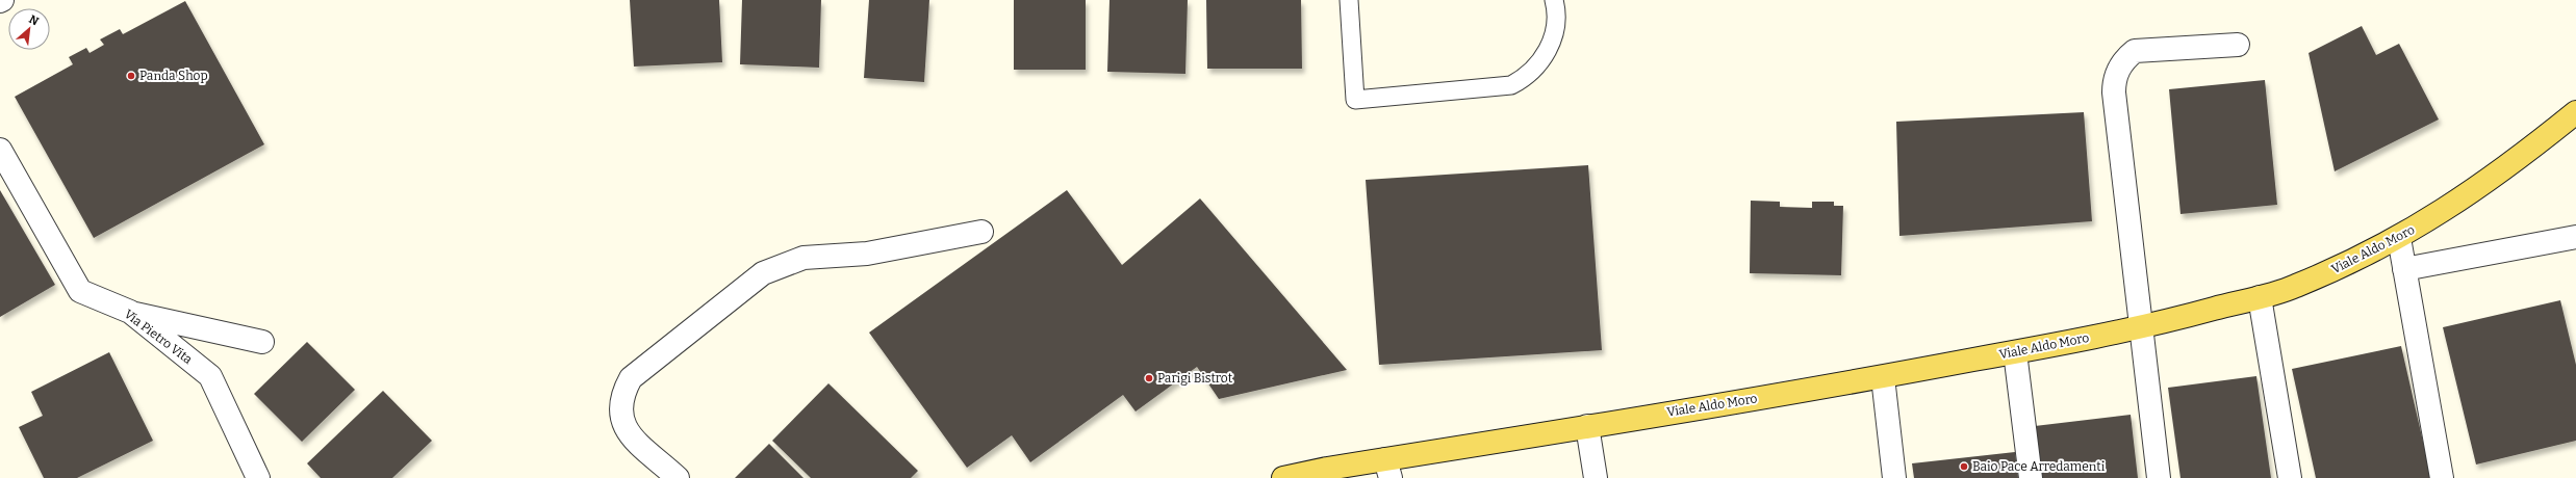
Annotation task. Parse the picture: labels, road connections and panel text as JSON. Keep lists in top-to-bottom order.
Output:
{
  "streets": {
    "main road": ["Viale Aldo Moro"],
    "street": ["Via Pietro Vita"]
  },
  "places": ["Panda Shop", "Parigi Bistrot", "Baio Pace Arredamenti"],
  "north": "top right"
}
